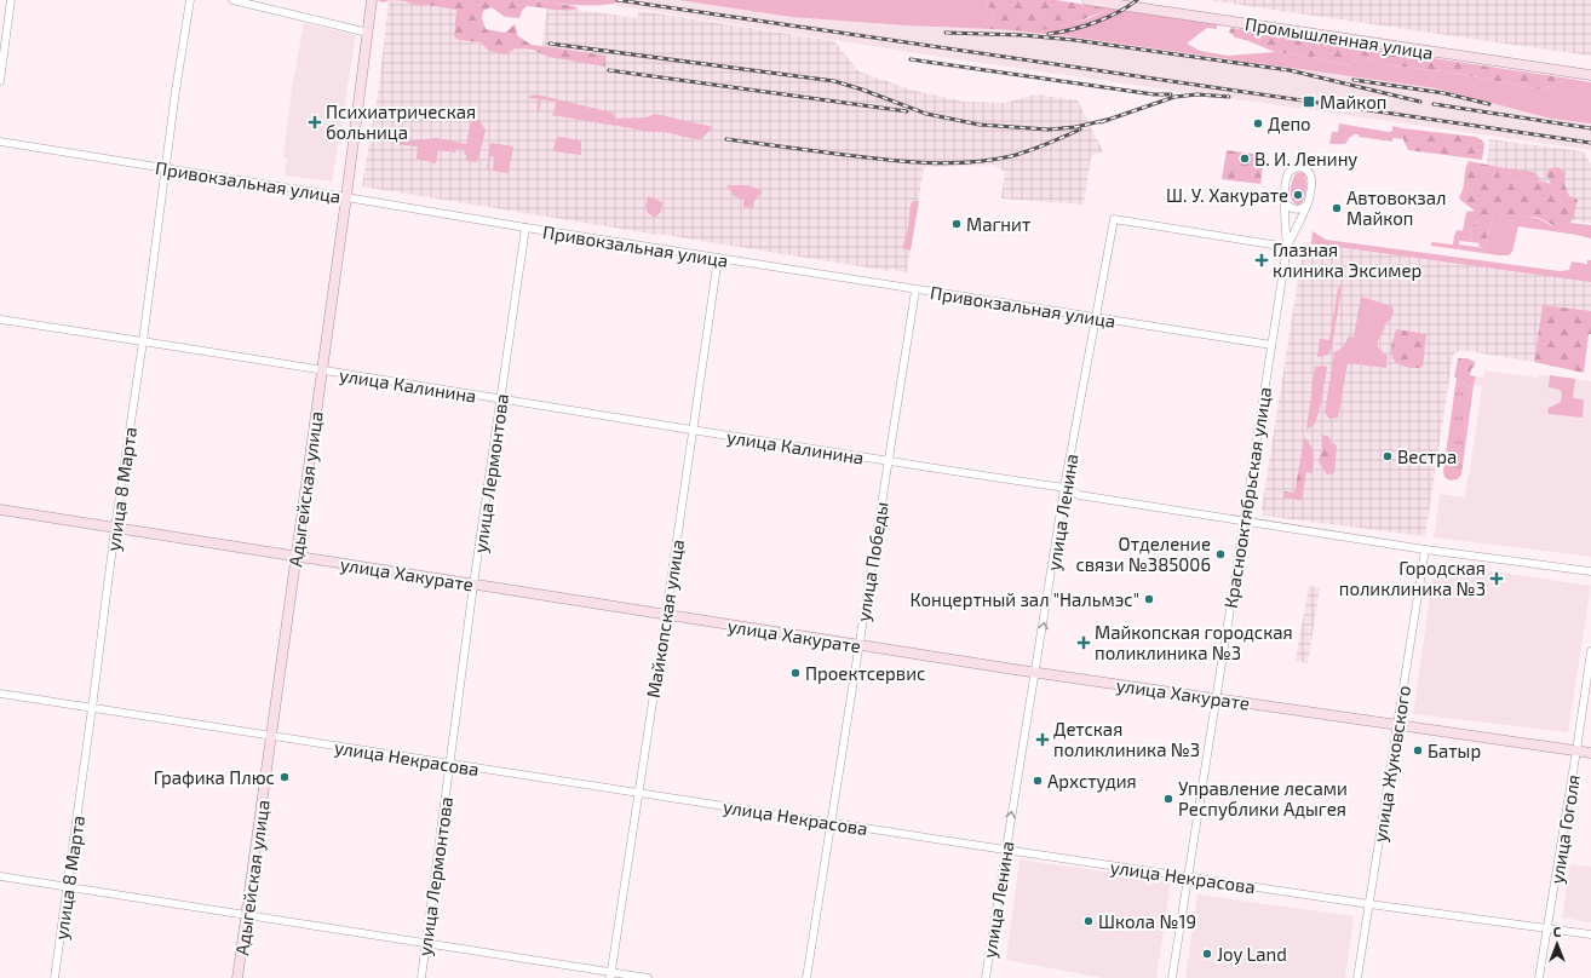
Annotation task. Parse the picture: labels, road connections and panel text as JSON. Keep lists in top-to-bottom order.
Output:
{
  "streets": {
    "main road": ["Промышленная улица", "Адыгейская улица", "улица Хакурате"],
    "street": [
      "Привокзальная улица",
      "улица Калинина",
      "улица Лермонтова",
      "улица 8 Марта",
      "Краснооктябрьская улица",
      "улица Ленина",
      "улица Победы",
      "Майкопская улица",
      "улица Некрасова",
      "улица Жуковского",
      "улица Гоголя"
    ]
  },
  "crossings": [
    ["Привокзальная улица", "улица Лермонтова"],
    ["Привокзальная улица", "улица 8 Марта"],
    ["Привокзальная улица", "Адыгейская улица"],
    ["Привокзальная улица", "Краснооктябрьская улица"],
    ["Привокзальная улица", "улица Ленина"],
    ["Привокзальная улица", "улица Победы"],
    ["Привокзальная улица", "Майкопская улица"],
    ["улица Калинина", "улица Лермонтова"],
    ["улица Калинина", "улица 8 Марта"],
    ["улица Калинина", "Адыгейская улица"],
    ["улица Калинина", "Краснооктябрьская улица"],
    ["улица Калинина", "улица Ленина"],
    ["улица Калинина", "улица Победы"],
    ["улица Калинина", "Майкопская улица"],
    ["улица Калинина", "улица Жуковского"],
    ["улица Лермонтова", "улица Хакурате"],
    ["улица Лермонтова", "улица Некрасова"],
    ["улица 8 Марта", "улица Хакурате"],
    ["улица 8 Марта", "улица Некрасова"],
    ["Адыгейская улица", "улица Хакурате"],
    ["Адыгейская улица", "улица Некрасова"],
    ["Краснооктябрьская улица", "улица Ленина"],
    ["Краснооктябрьская улица", "улица Хакурате"],
    ["Краснооктябрьская улица", "улица Некрасова"],
    ["улица Ленина", "улица Хакурате"],
    ["улица Ленина", "улица Некрасова"],
    ["улица Победы", "улица Хакурате"],
    ["улица Победы", "улица Некрасова"],
    ["улица Хакурате", "Майкопская улица"],
    ["улица Хакурате", "улица Жуковского"],
    ["улица Хакурате", "улица Гоголя"],
    ["Майкопская улица", "улица Некрасова"],
    ["улица Некрасова", "улица Жуковского"],
    ["улица Некрасова", "улица Гоголя"]
  ],
  "one_way": ["улица Ленина"],
  "places": {
    "transit": ["Майкоп"],
    "health": [
      "Психиатрическая больница",
      "Глазная клиника Эксимер",
      "Городская поликлиника №3",
      "Майкопская городская поликлиника №3",
      "Детская поликлиника №3"
    ],
    "other": [
      "Депо",
      "В. И. Ленину",
      "Ш. У. Хакурате",
      "Автовокзал Майкоп",
      "Магнит",
      "Вестра",
      "Отделение связи №385006",
      "Концертный зал \"Нальмэс\"",
      "Проектсервис",
      "Батыр",
      "Графика Плюс",
      "Архстудия",
      "Управление лесами Республики Адыгея",
      "Школа №19",
      "Joy Land"
    ]
  },
  "north": "top"
}
